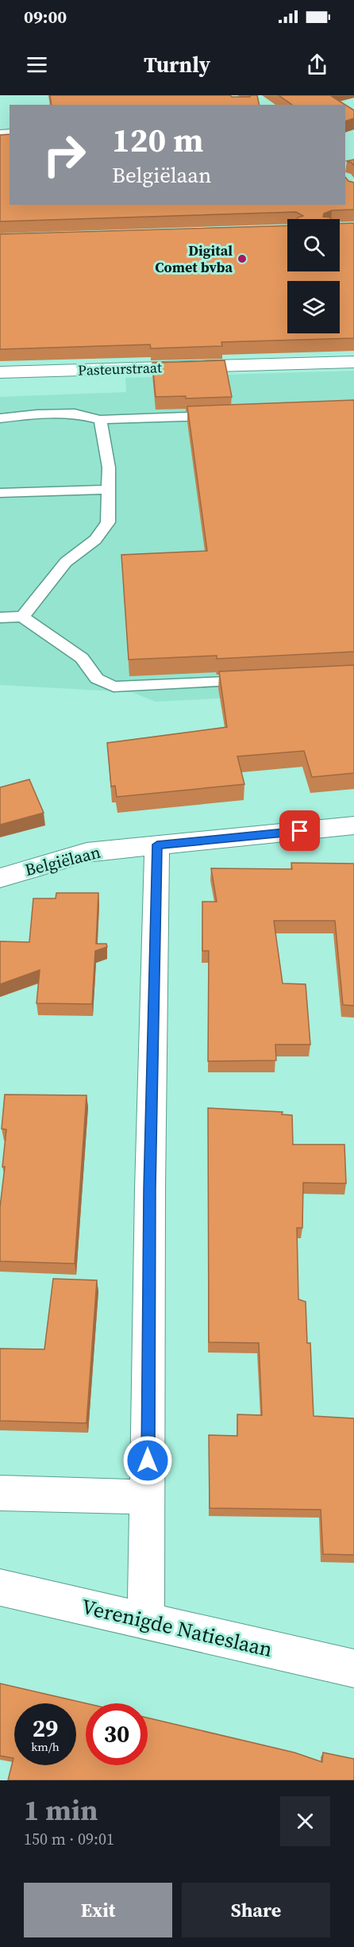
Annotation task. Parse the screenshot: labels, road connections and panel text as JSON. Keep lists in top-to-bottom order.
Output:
{
  "streets": {
    "street": ["Pasteurstraat", "Belgiëlaan", "Verenigde Natieslaan"]
  },
  "places": ["Digital Comet bvba"],
  "page": {
    "status": "09:00",
    "header": "Turnly",
    "turn": ["120 m", "Belgiëlaan"],
    "speed": "29 km/h",
    "limit": "30",
    "heading": ["1 min", "150 m · 09:01"],
    "buttons": ["Exit", "Share"]
  }
}
